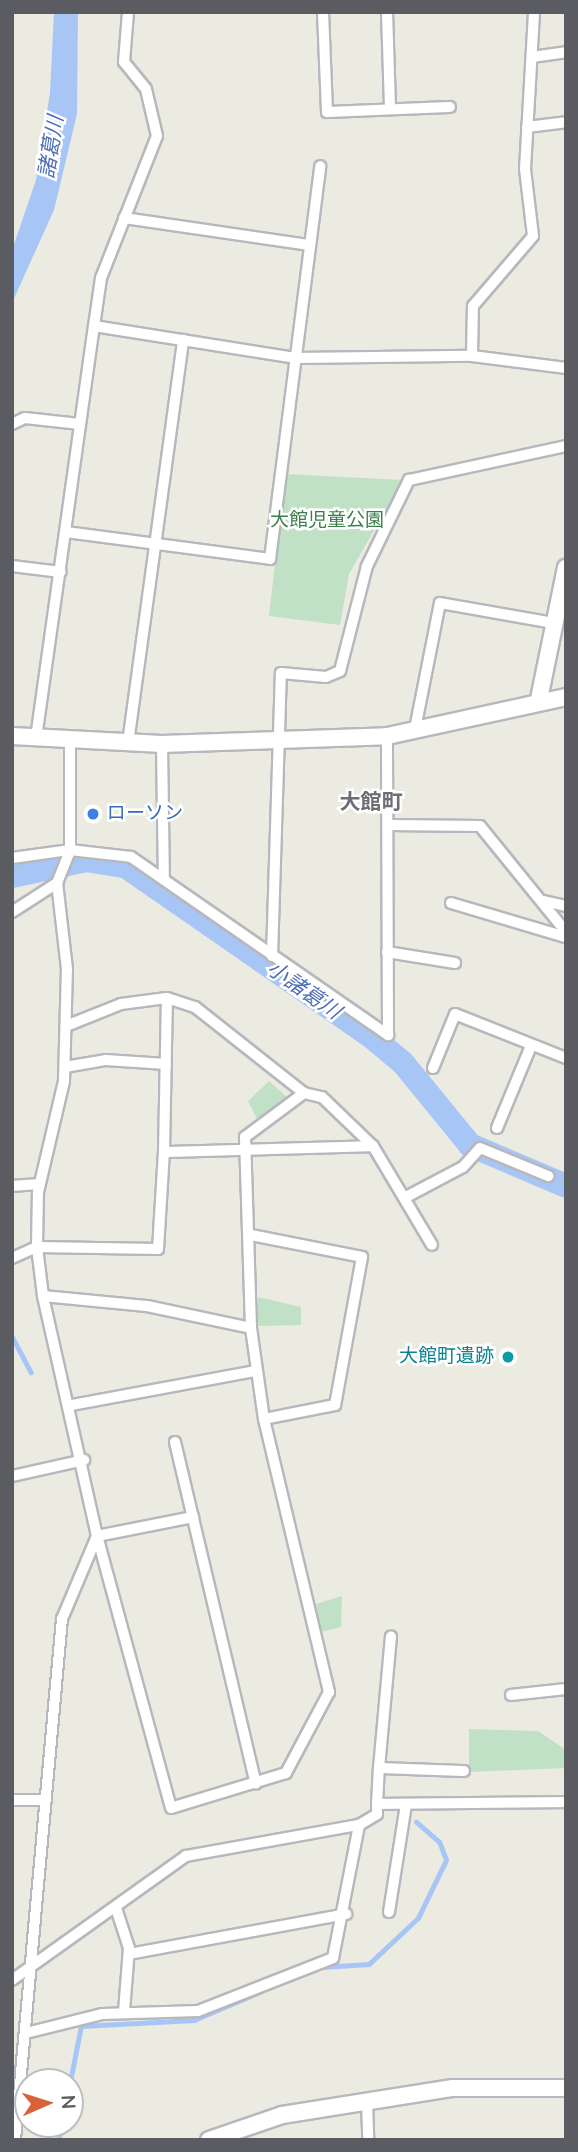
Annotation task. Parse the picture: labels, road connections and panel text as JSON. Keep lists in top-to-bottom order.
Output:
{
  "districts": ["大館町"],
  "water": ["諸葛川", "小諸葛川"],
  "parks": ["大館児童公園"],
  "places": ["ローソン", "大館町遺跡"],
  "north": "right"
}
